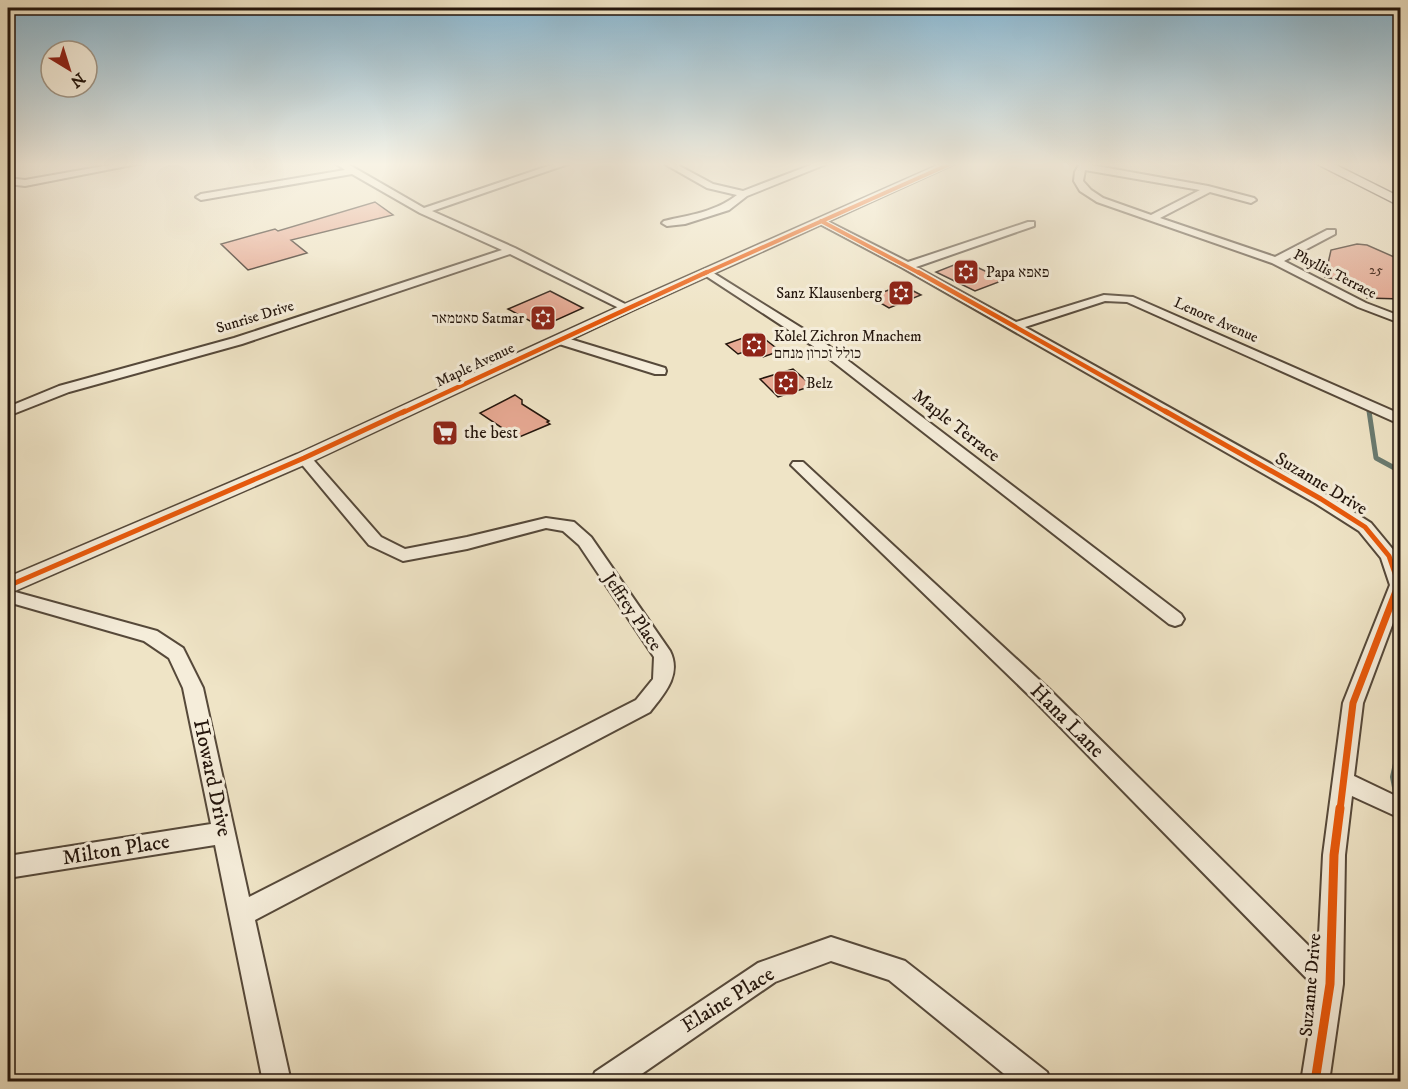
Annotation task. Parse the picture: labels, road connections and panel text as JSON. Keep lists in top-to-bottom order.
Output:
{
  "streets": {
    "street": [
      "Phyllis Terrace",
      "Sunrise Drive",
      "Lenore Avenue",
      "Maple Avenue",
      "Maple Terrace",
      "Suzanne Drive",
      "Jeffrey Place",
      "Hana Lane",
      "Howard Drive",
      "Milton Place",
      "Elaine Place"
    ]
  },
  "crossings": [
    ["Lenore Avenue", "Suzanne Drive"],
    ["Maple Avenue", "Maple Terrace"],
    ["Maple Avenue", "Suzanne Drive"],
    ["Maple Avenue", "Jeffrey Place"],
    ["Suzanne Drive", "Hana Lane"],
    ["Jeffrey Place", "Howard Drive"],
    ["Howard Drive", "Milton Place"]
  ],
  "places": {
    "synagogue": [
      "Papa פאפא",
      "Sanz Klausenberg",
      "סאטמאר Satmar",
      "Kolel Zichron Mnachem כולל זכרון מנחם",
      "Belz"
    ],
    "supermarket": ["the best"]
  },
  "house_numbers": ["25"],
  "north": "bottom right"
}
